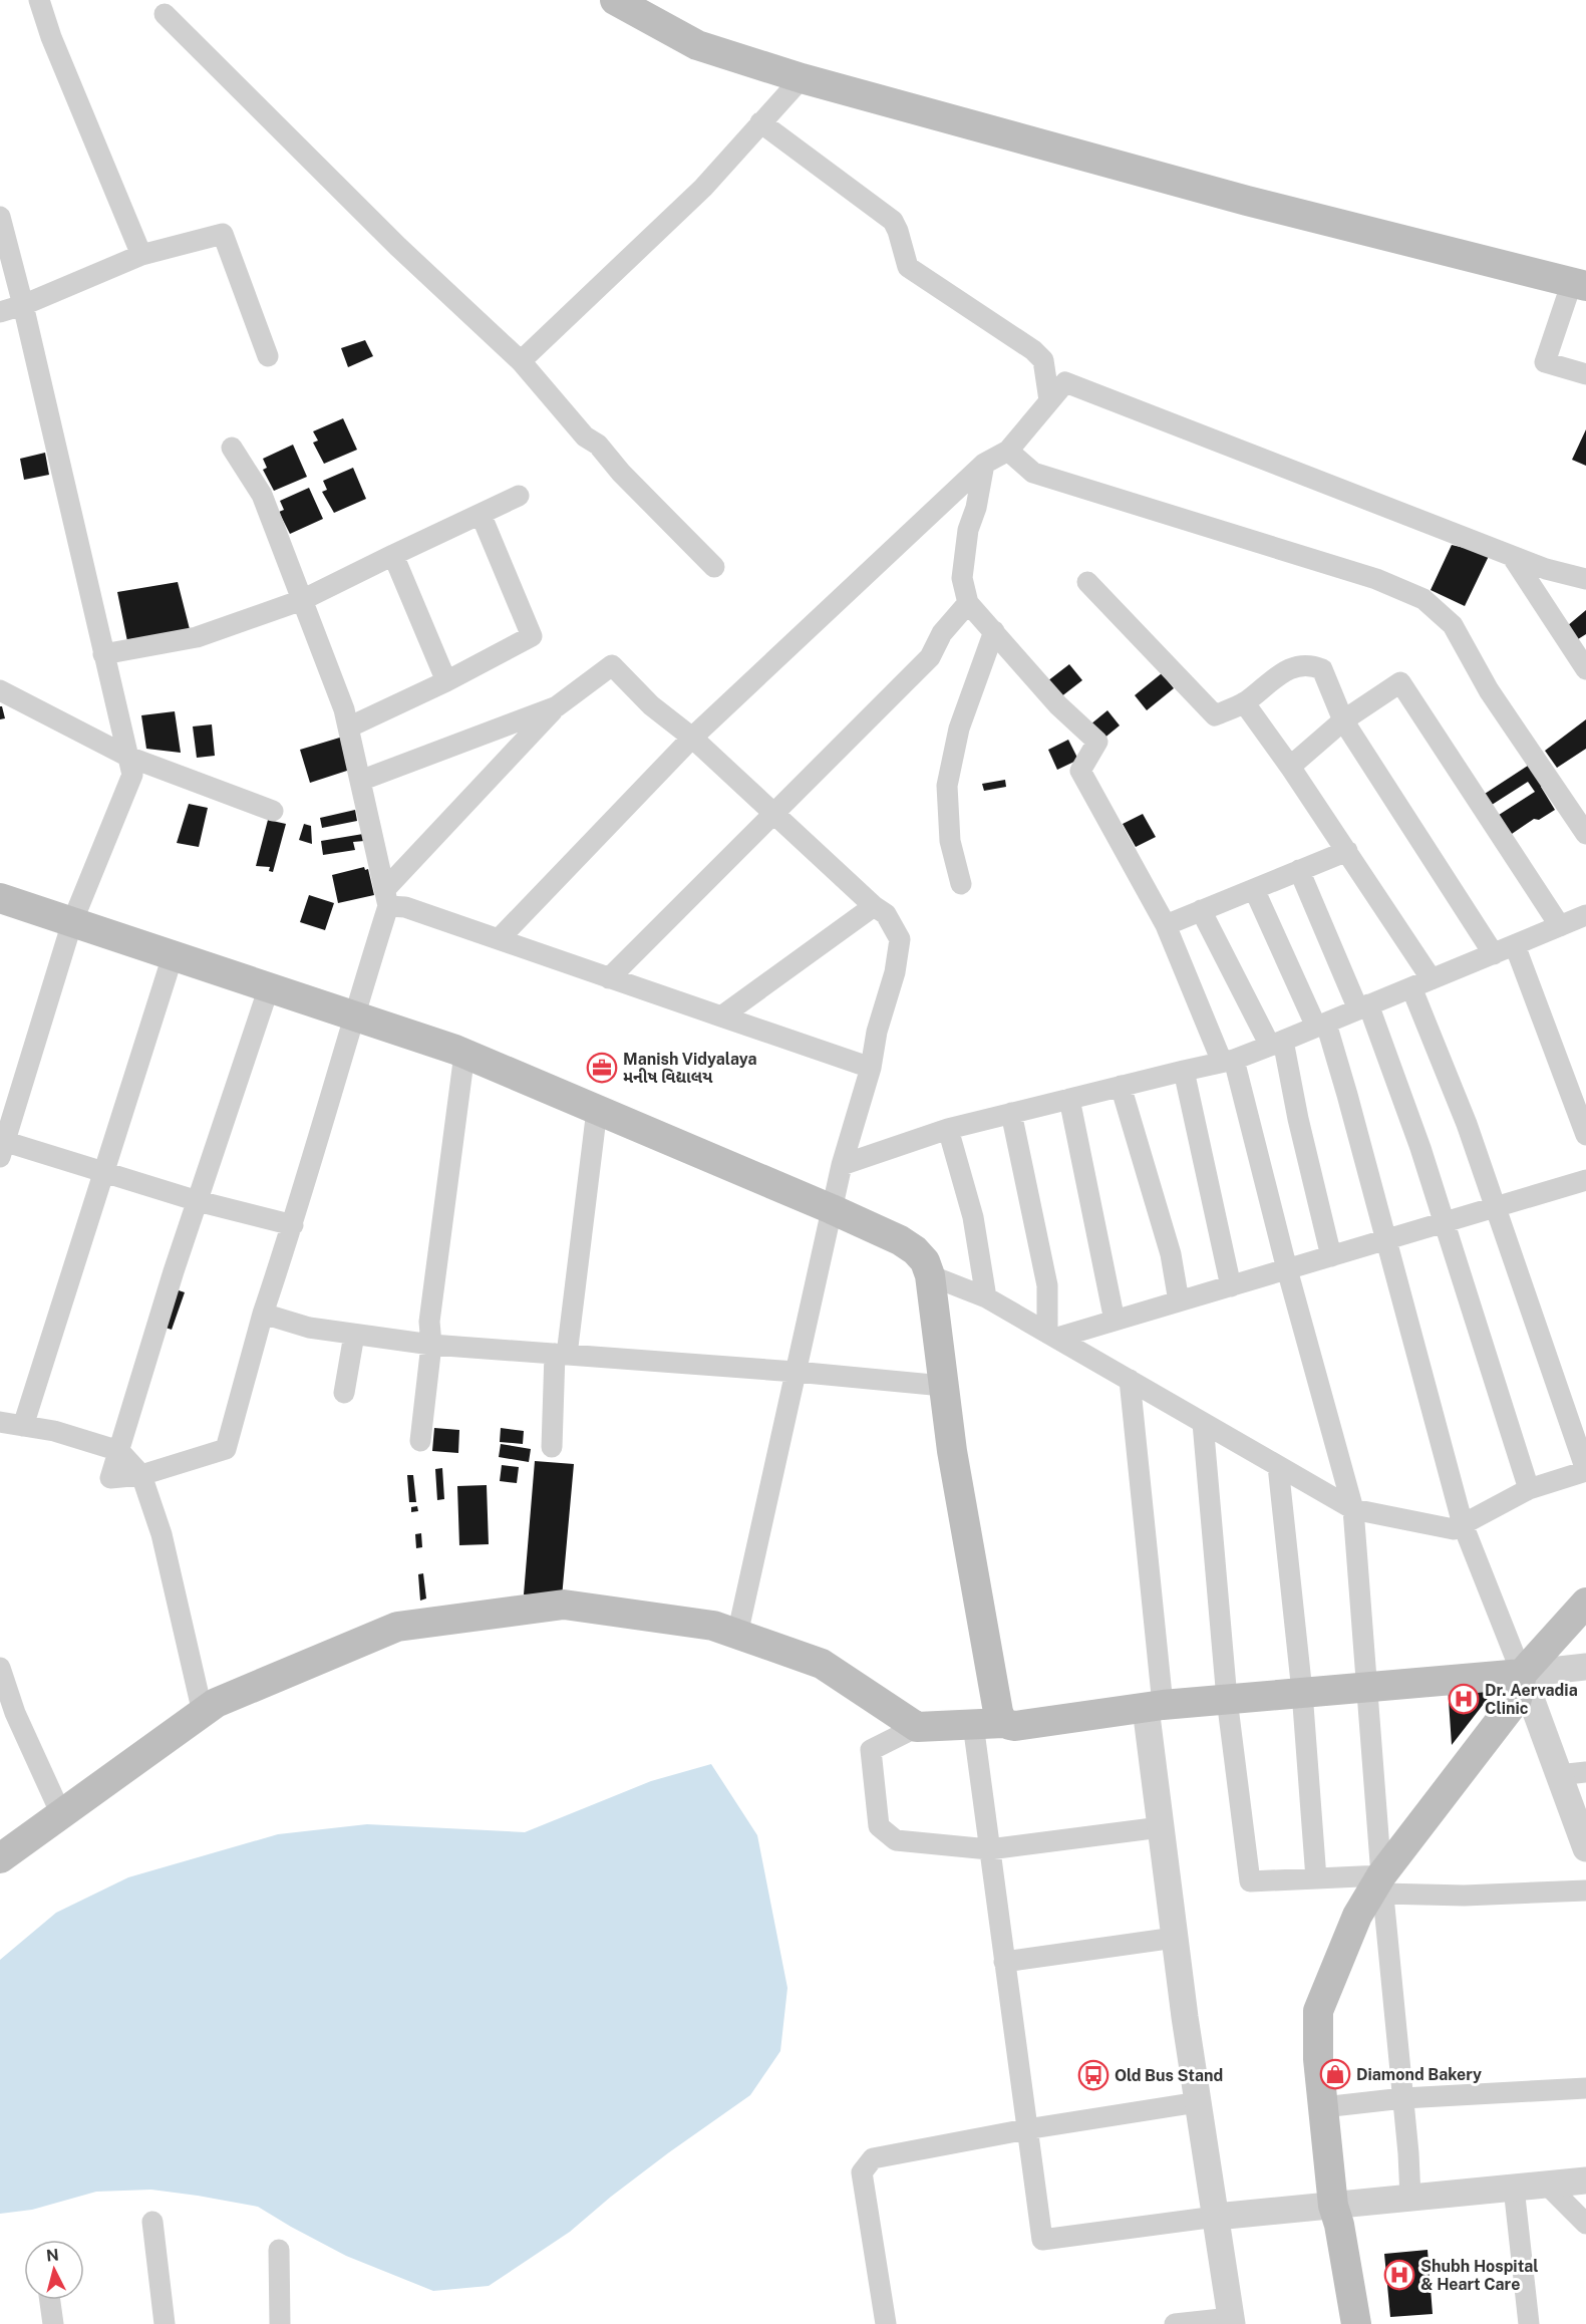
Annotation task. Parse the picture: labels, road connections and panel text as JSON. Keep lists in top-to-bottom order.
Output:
{
  "places": {
    "office": ["Manish Vidyalaya મનીષ વિદ્યાલય"],
    "hospital": ["Dr. Aervadia Clinic", "Shubh Hospital & Heart Care"],
    "shop": ["Diamond Bakery"],
    "bus stop": ["Old Bus Stand"]
  },
  "north": "top"
}
